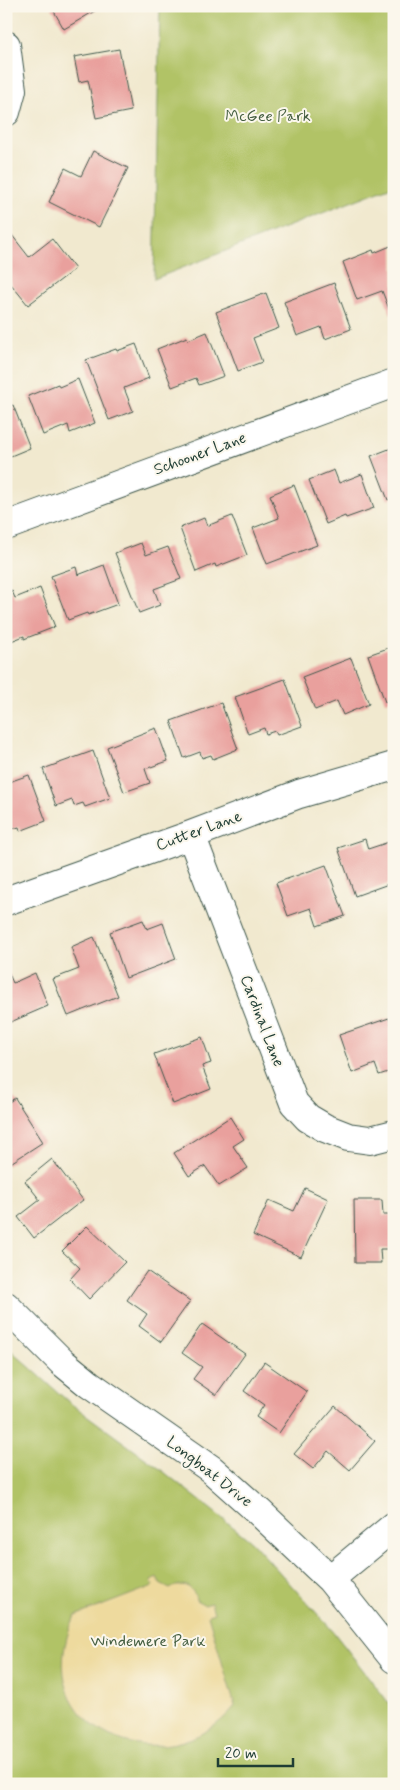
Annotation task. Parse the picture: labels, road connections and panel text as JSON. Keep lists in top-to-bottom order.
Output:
{
  "streets": {
    "street": [
      "Schooner Lane",
      "Cutter Lane",
      "Cardinal Lane",
      "Longboat Drive"
    ]
  },
  "crossings": [
    ["Cutter Lane", "Cardinal Lane"]
  ],
  "parks": ["McGee Park", "Windemere Park"],
  "scale_bar": "20 m"
}
